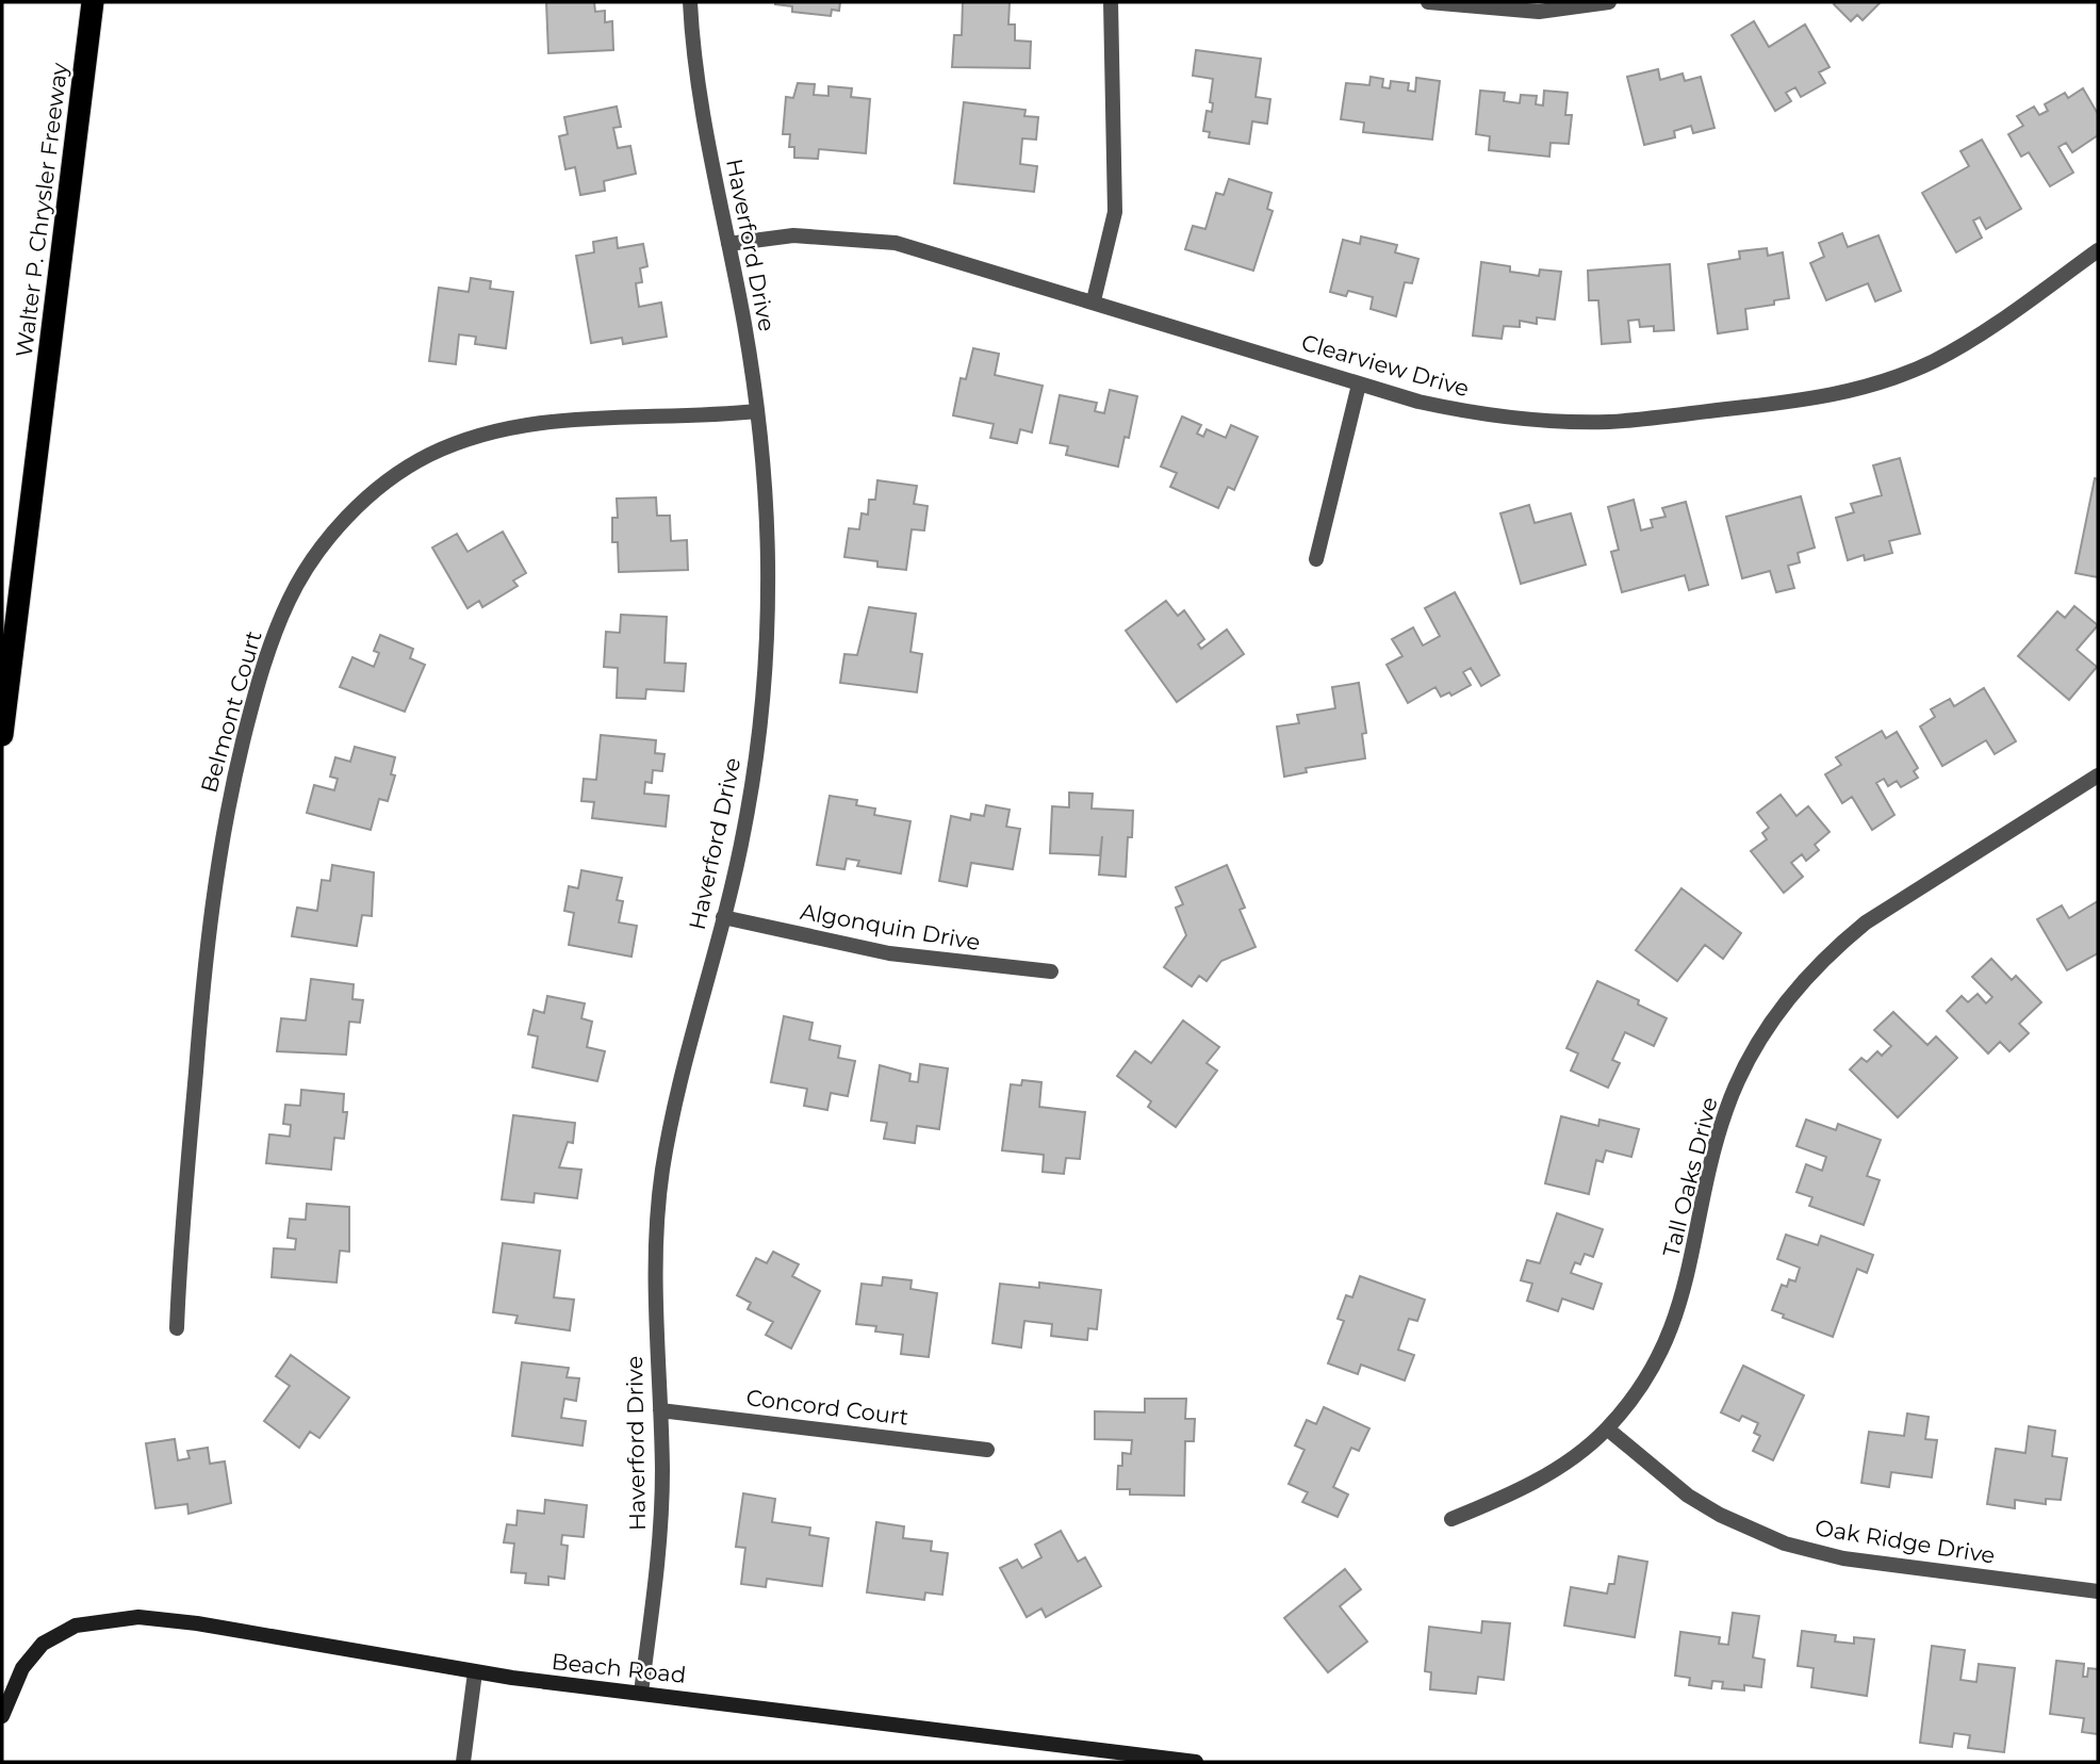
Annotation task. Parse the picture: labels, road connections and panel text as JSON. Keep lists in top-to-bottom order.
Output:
{
  "streets": {
    "highway": ["Walter P. Chrysler Freeway"],
    "street": [
      "Haverford Drive",
      "Clearview Drive",
      "Belmont Court",
      "Algonquin Drive",
      "Tall Oaks Drive",
      "Concord Court",
      "Oak Ridge Drive",
      "Beach Road"
    ]
  },
  "crossings": [
    ["Haverford Drive", "Clearview Drive"],
    ["Haverford Drive", "Belmont Court"],
    ["Haverford Drive", "Algonquin Drive"],
    ["Haverford Drive", "Concord Court"],
    ["Haverford Drive", "Beach Road"],
    ["Tall Oaks Drive", "Oak Ridge Drive"]
  ]
}
